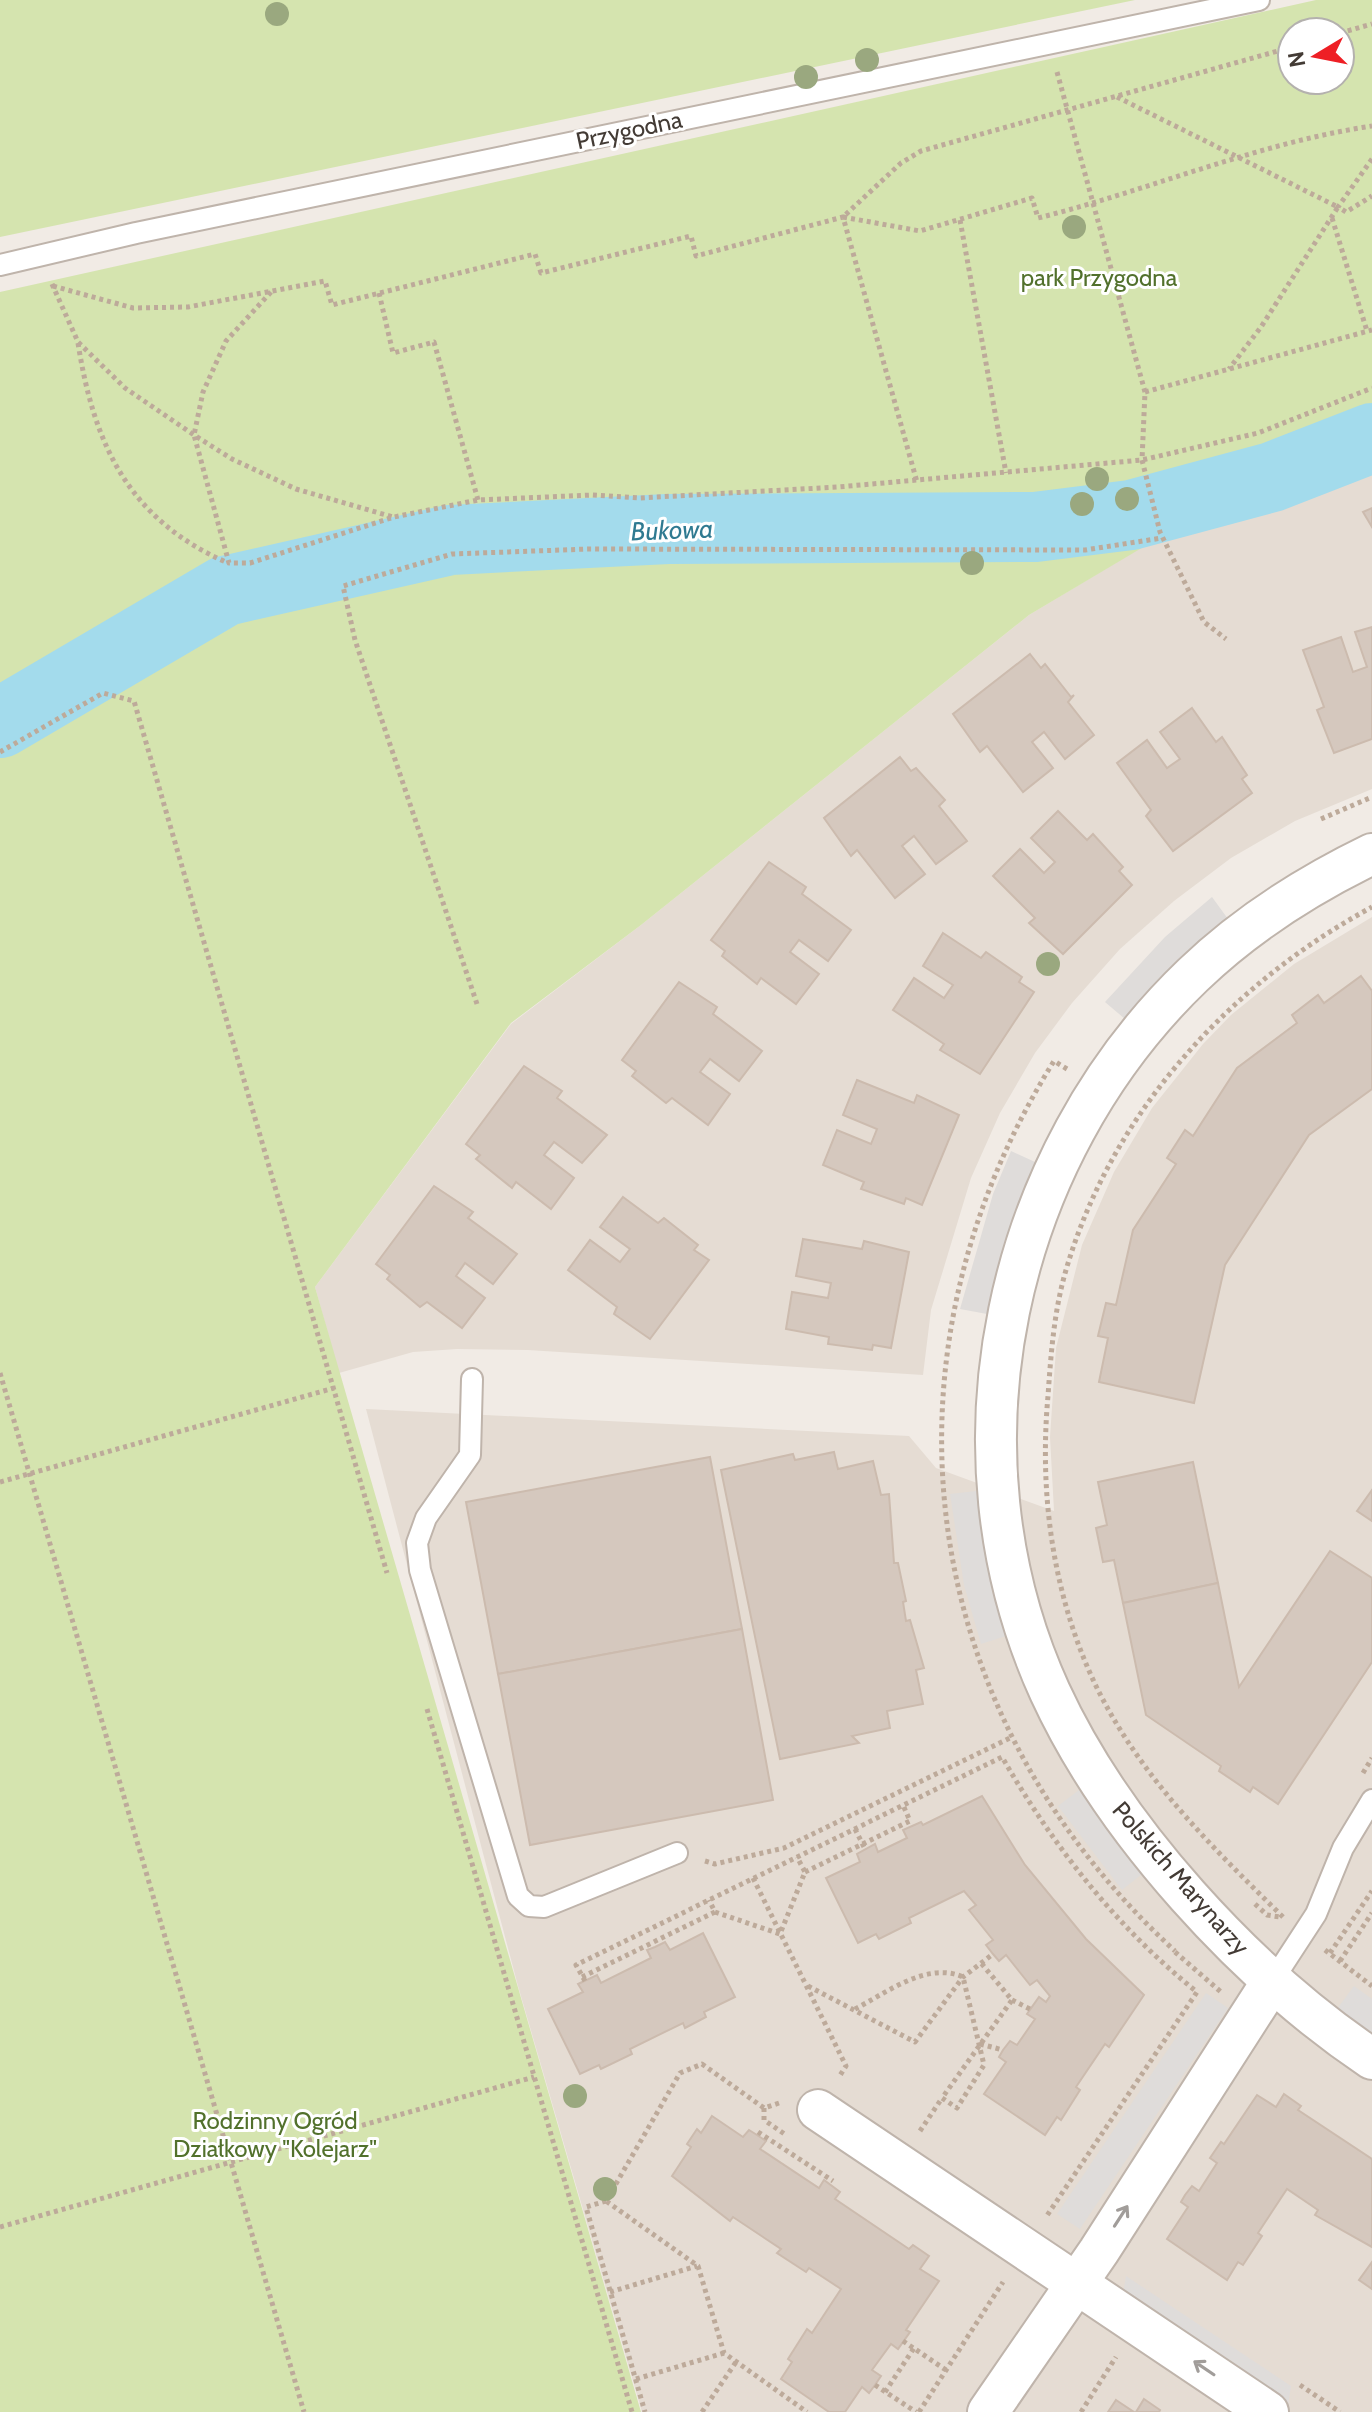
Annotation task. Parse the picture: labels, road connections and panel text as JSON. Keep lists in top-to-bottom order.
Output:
{
  "streets": {
    "street": ["Polskich Marynarzy"],
    "lane": ["Przygodna"]
  },
  "water": ["Bukowa"],
  "parks": ["park Przygodna", "Rodzinny Ogród Działkowy \"Kolejarz\""],
  "north": "left"
}
